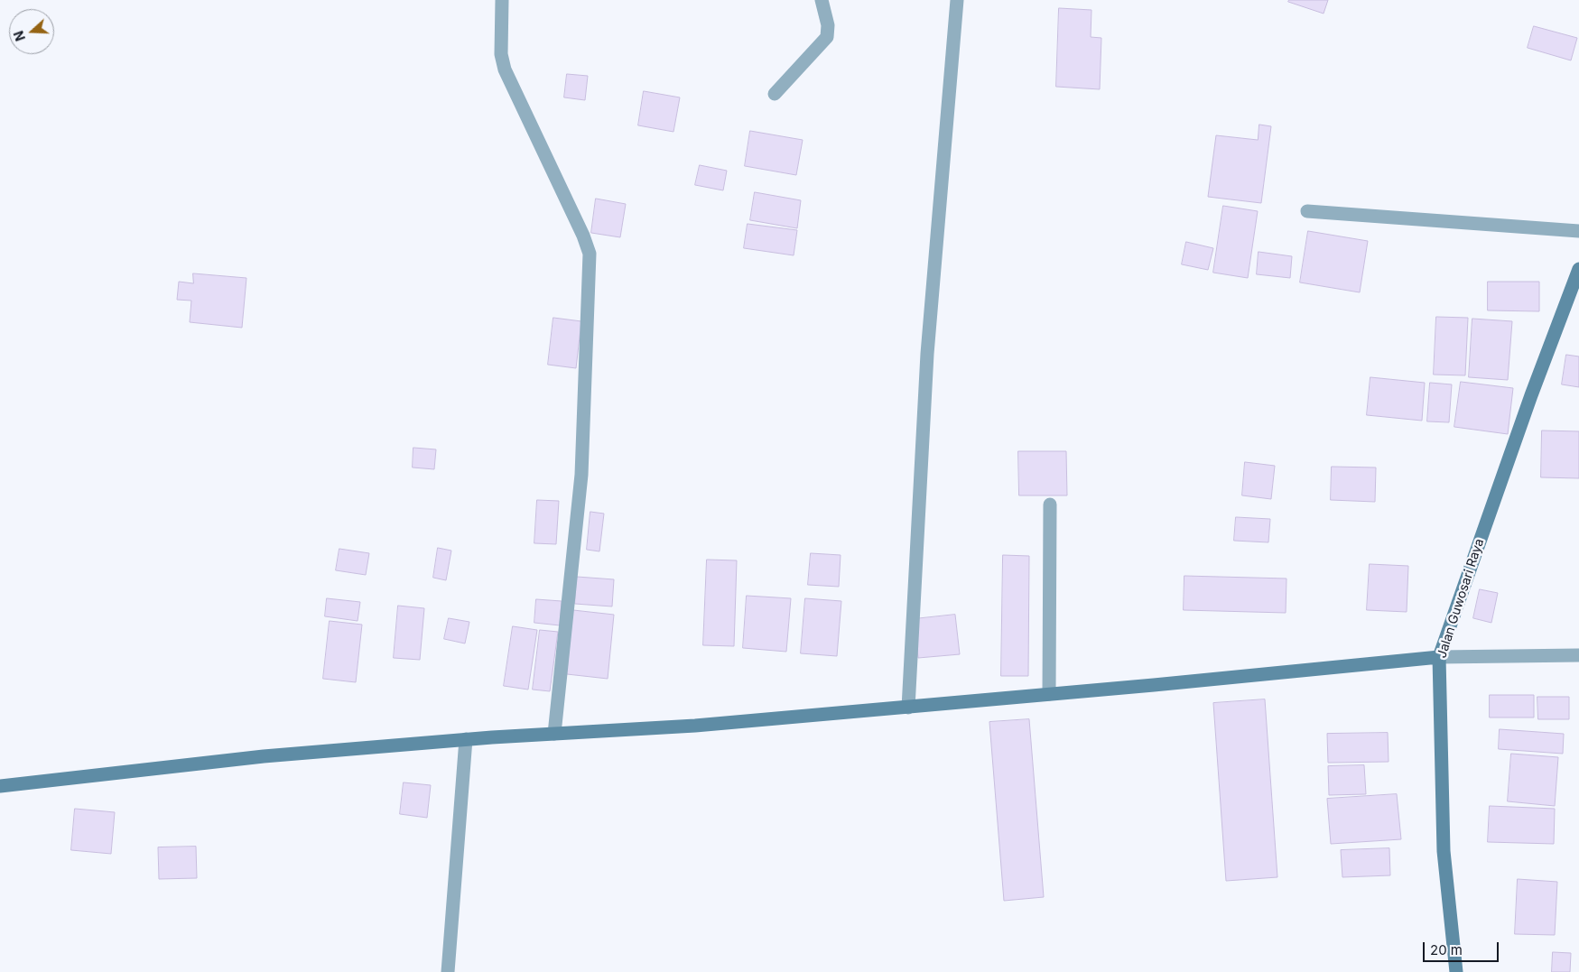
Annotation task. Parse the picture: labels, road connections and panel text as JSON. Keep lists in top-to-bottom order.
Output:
{
  "streets": {
    "street": ["Jalan Guwosari Raya"]
  },
  "scale_bar": "20 m",
  "north": "left"
}
